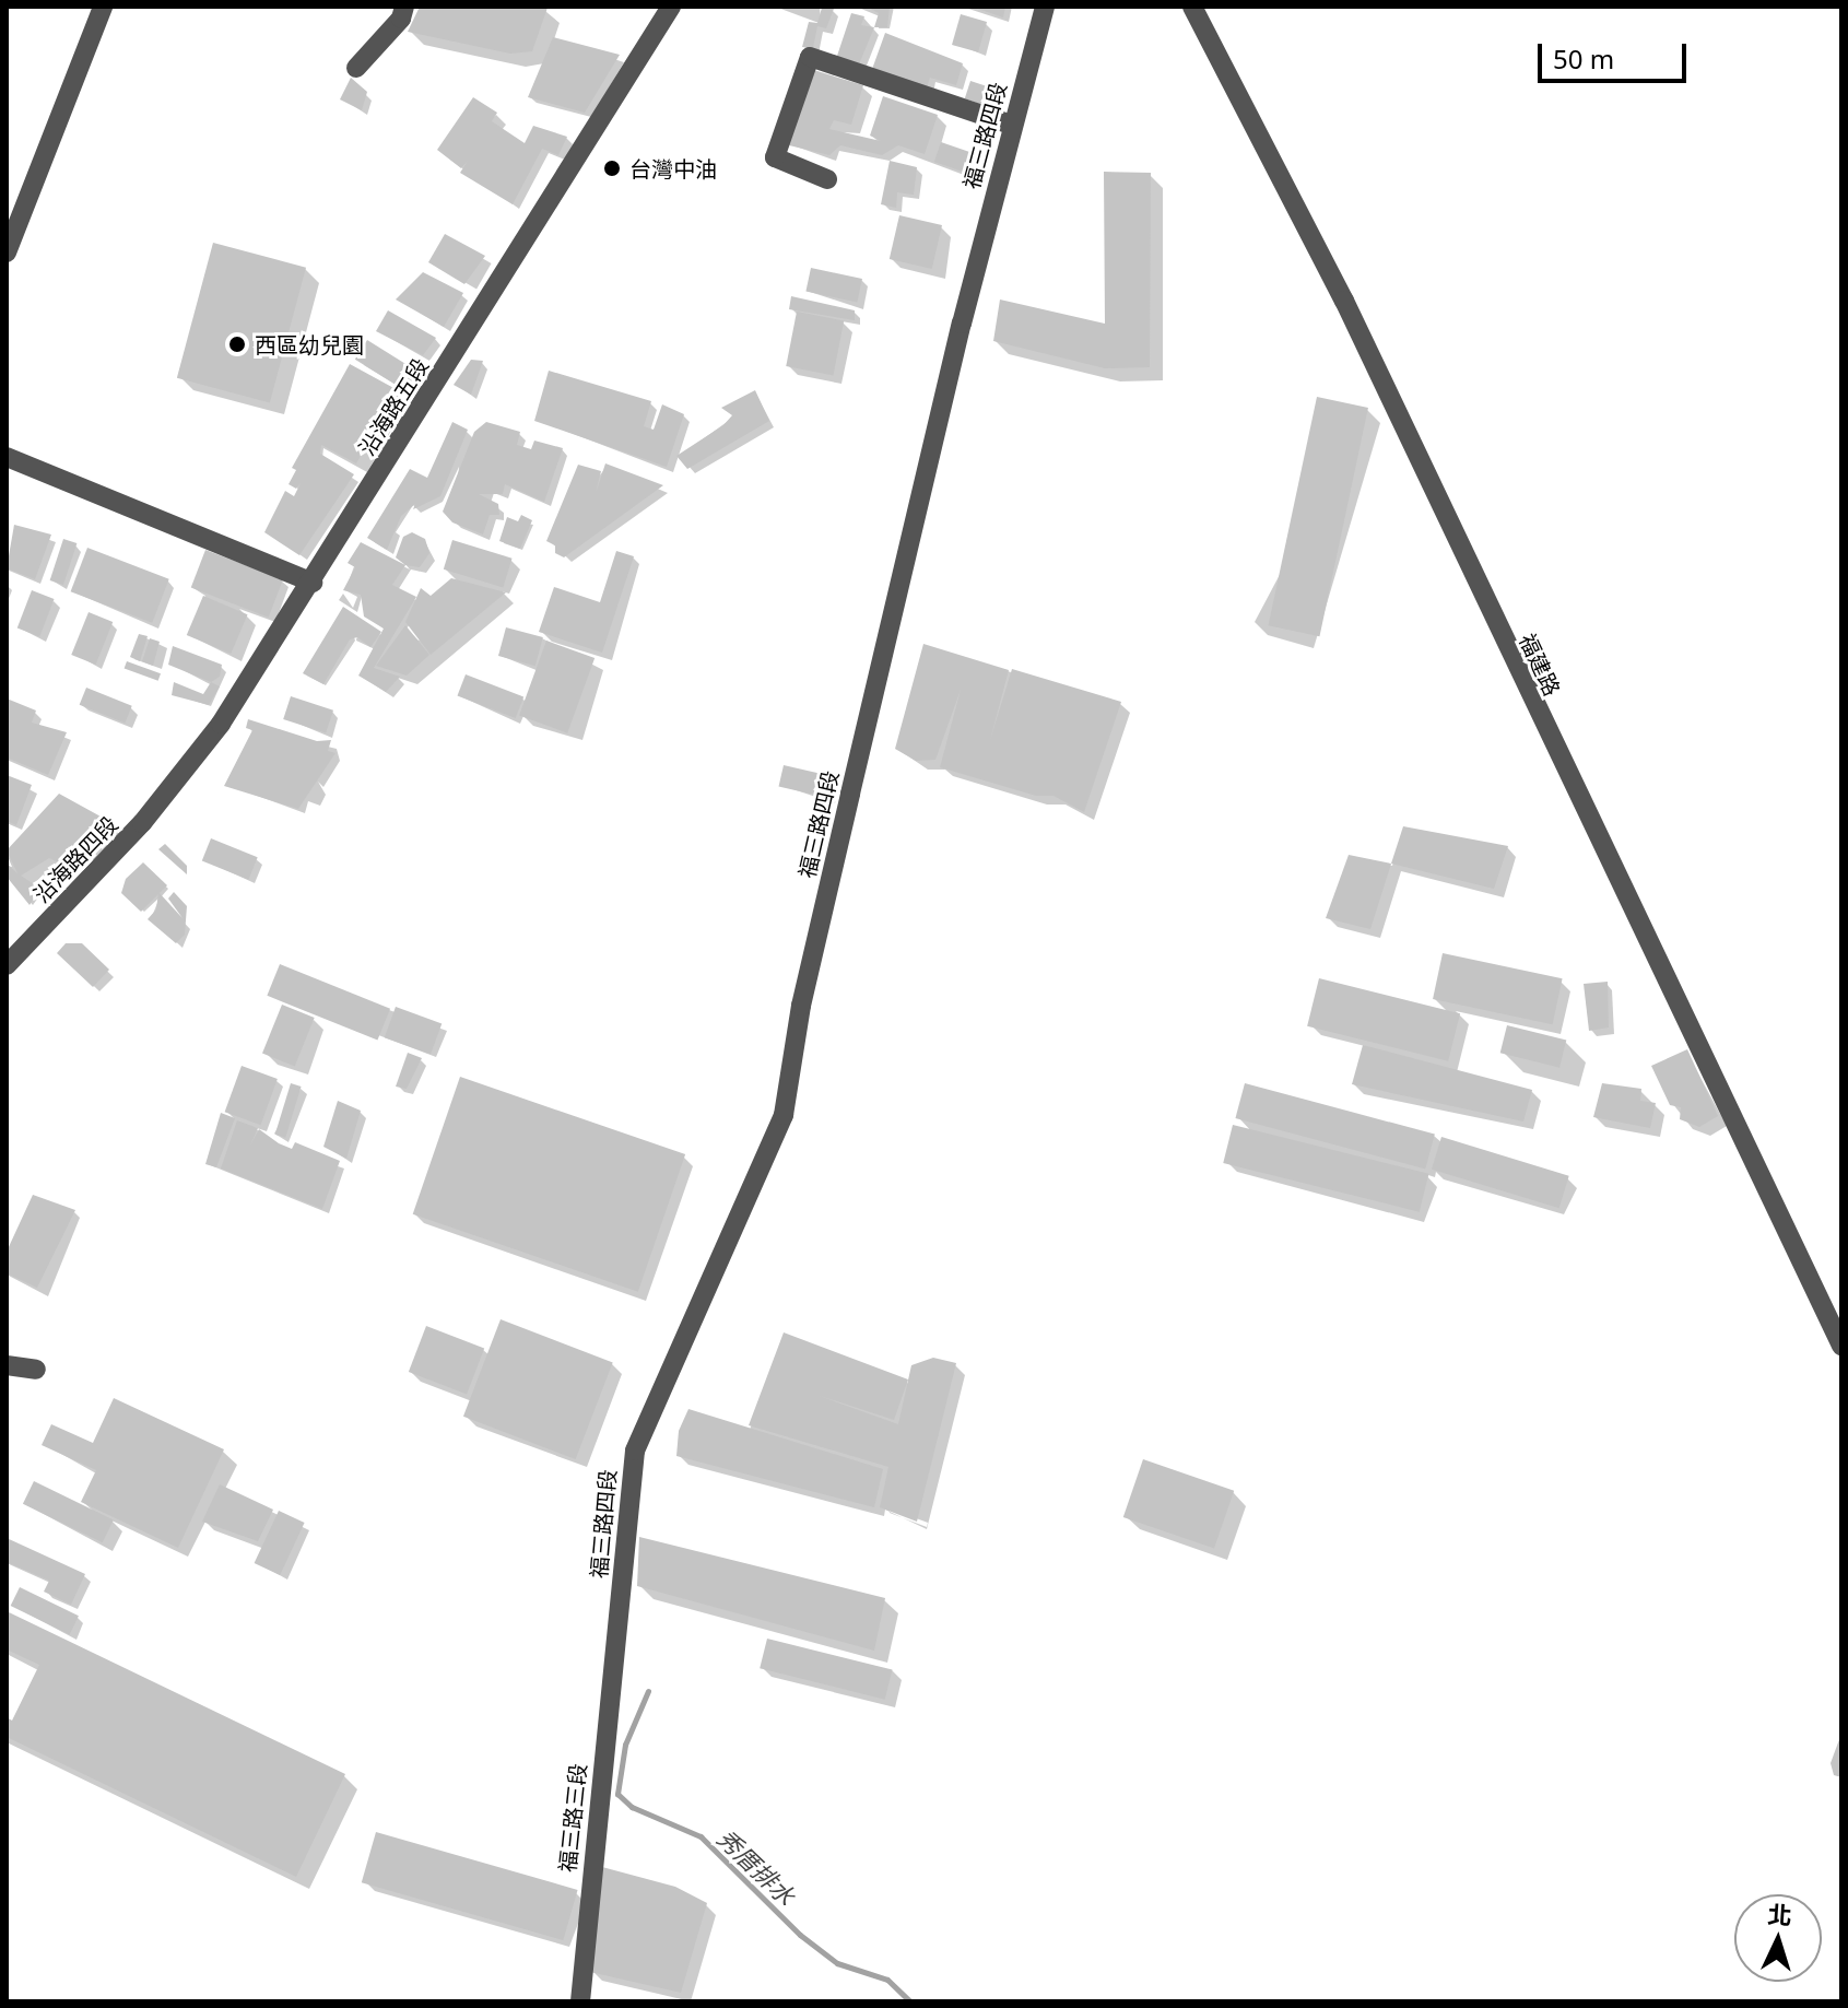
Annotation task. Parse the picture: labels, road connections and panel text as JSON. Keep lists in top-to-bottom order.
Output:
{
  "streets": {
    "street": [
      "福三路四段",
      "沿海路五段",
      "福建路",
      "沿海路四段",
      "福三路三段"
    ]
  },
  "crossings": [
    ["福三路四段", "福三路三段"],
    ["沿海路五段", "沿海路四段"]
  ],
  "water": ["秀厝排水"],
  "places": ["台灣中油", "西區幼兒園"],
  "scale_bar": "50 m",
  "north": "top"
}
